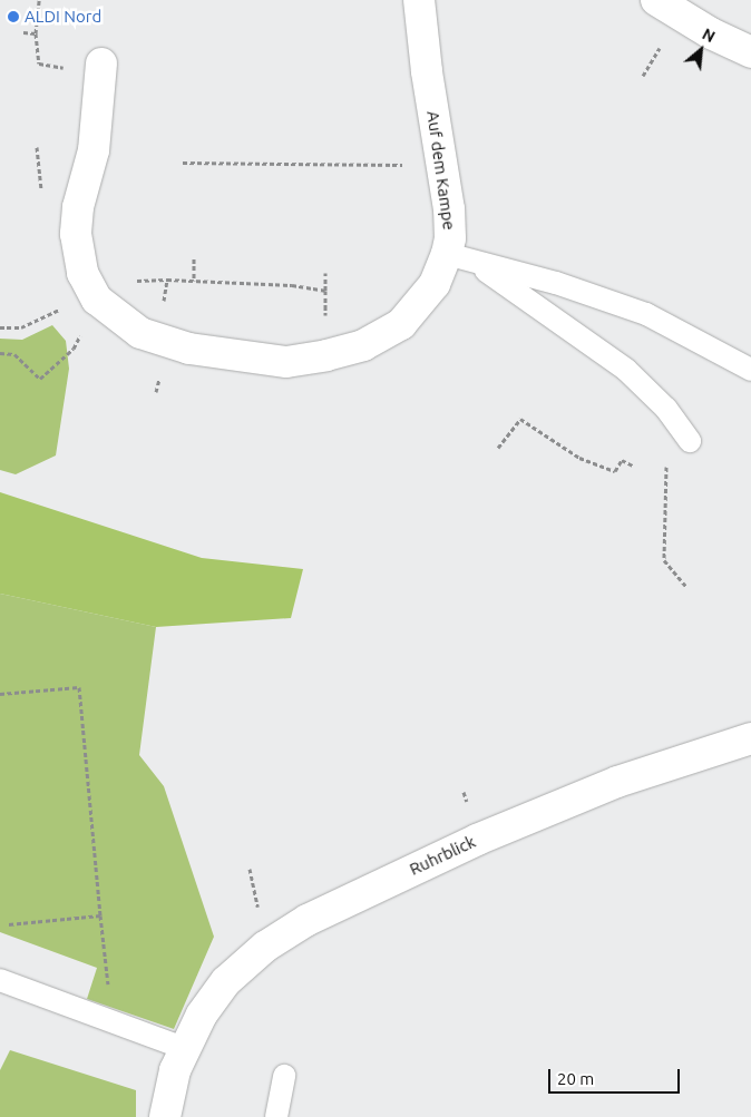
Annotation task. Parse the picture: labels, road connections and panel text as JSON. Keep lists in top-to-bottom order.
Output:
{
  "streets": {
    "street": ["Auf dem Kampe", "Ruhrblick"]
  },
  "places": ["ALDI Nord"],
  "scale_bar": "20 m",
  "north": "top right"
}
